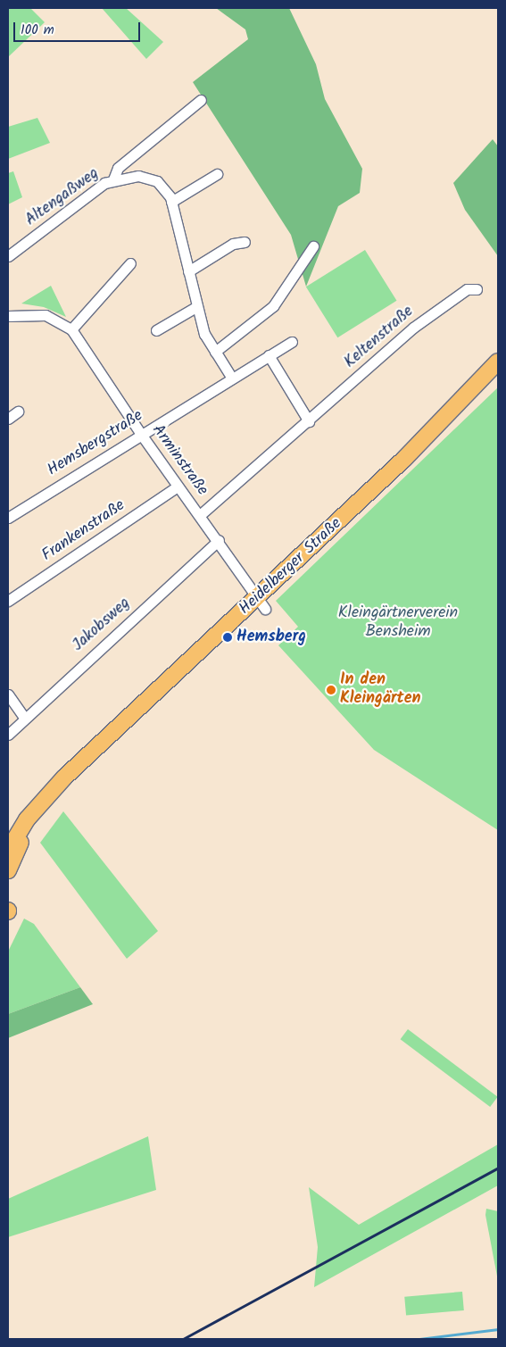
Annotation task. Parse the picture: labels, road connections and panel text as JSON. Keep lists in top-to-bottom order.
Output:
{
  "streets": {
    "main road": ["Heidelberger Straße"],
    "street": [
      "Altengaßweg",
      "Keltenstraße",
      "Hemsbergstraße",
      "Arminstraße",
      "Frankenstraße",
      "Jakobsweg"
    ]
  },
  "crossings": [
    ["Altengaßweg", "Hemsbergstraße"],
    ["Keltenstraße", "Arminstraße"],
    ["Hemsbergstraße", "Arminstraße"],
    ["Arminstraße", "Frankenstraße"],
    ["Arminstraße", "Heidelberger Straße"],
    ["Arminstraße", "Jakobsweg"]
  ],
  "parks": ["Kleingärtnerverein Bensheim"],
  "places": ["Hemsberg", "In den Kleingärten"],
  "scale_bar": "100 m"
}
